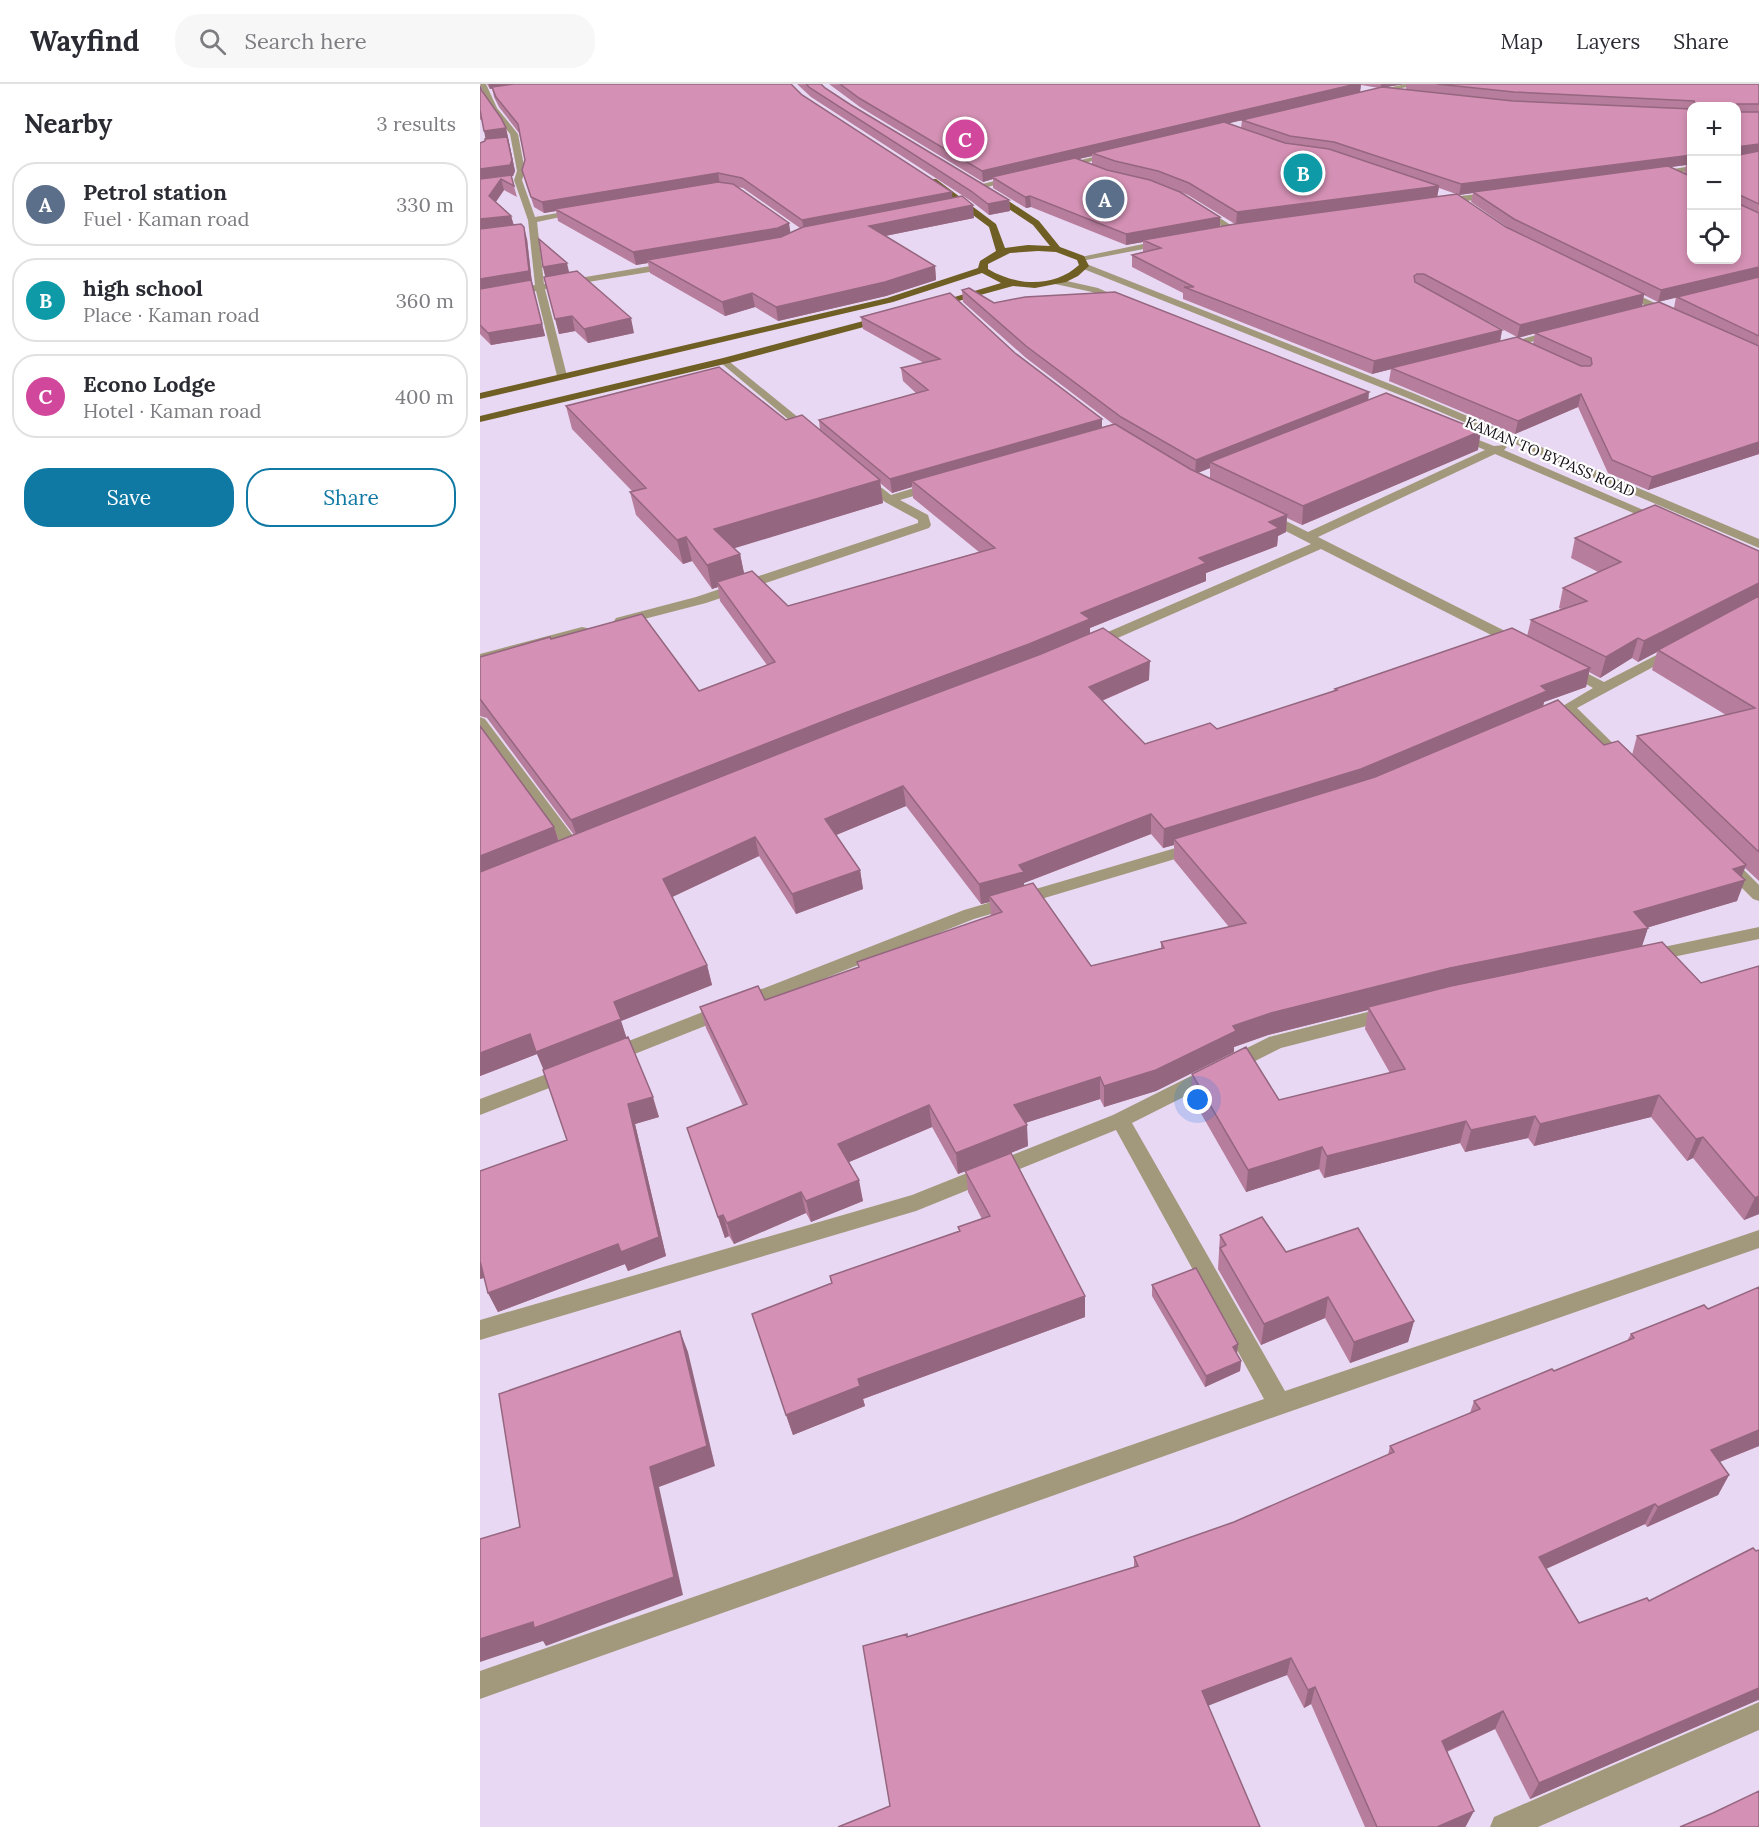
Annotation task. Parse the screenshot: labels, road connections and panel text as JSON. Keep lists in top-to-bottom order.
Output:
{
  "streets": {
    "street": ["KAMAN TO BYPASS ROAD"]
  },
  "page": {
    "header": "Wayfind",
    "search": "Search here",
    "nav": ["Map", "Layers", "Share"],
    "heading": ["Nearby", "3 results"],
    "map_buttons": ["+", "−"],
    "pins": ["C", "B", "A"],
    "list": [
      {
        "mark": "A",
        "name": "Petrol station",
        "note": "Fuel · Kaman road",
        "value": "330 m"
      },
      {
        "mark": "B",
        "name": "high school",
        "note": "Place · Kaman road",
        "value": "360 m"
      },
      {
        "mark": "C",
        "name": "Econo Lodge",
        "note": "Hotel · Kaman road",
        "value": "400 m"
      }
    ],
    "buttons": ["Save", "Share"]
  }
}
